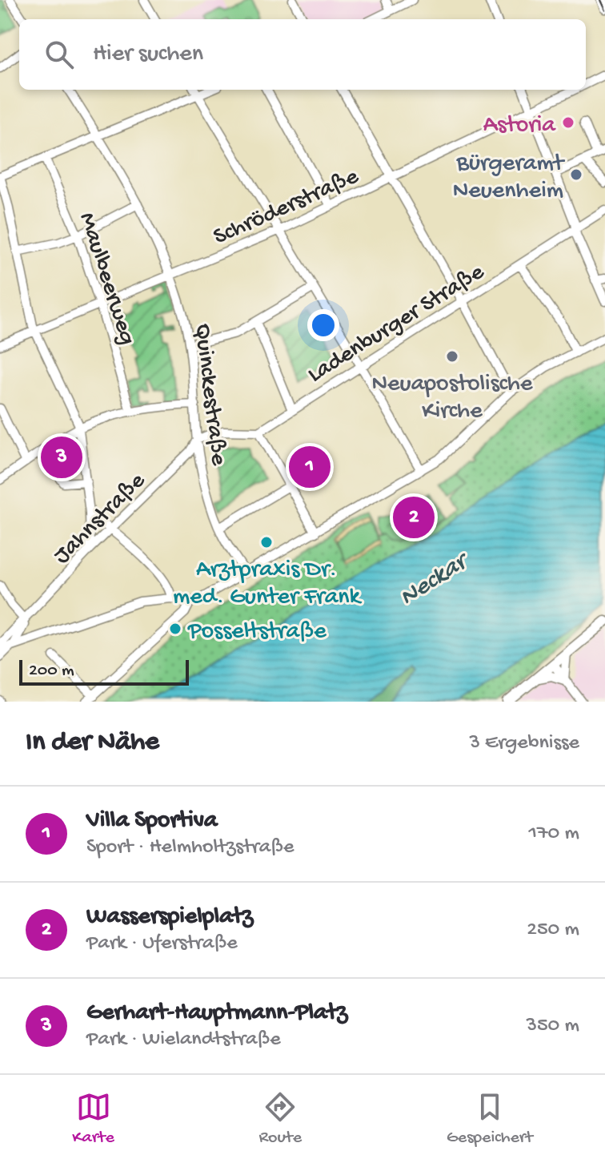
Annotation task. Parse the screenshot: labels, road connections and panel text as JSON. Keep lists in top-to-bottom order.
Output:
{
  "streets": {
    "street": [
      "Schröderstraße",
      "Maulbeerweg",
      "Ladenburger Straße",
      "Quinckestraße",
      "Jahnstraße"
    ]
  },
  "crossings": [
    ["Schröderstraße", "Maulbeerweg"],
    ["Schröderstraße", "Quinckestraße"],
    ["Quinckestraße", "Jahnstraße"]
  ],
  "water": ["Neckar"],
  "places": [
    "Astoria",
    "Bürgeramt Neuenheim",
    "Neuapostolische Kirche",
    "Arztpraxis Dr. med. Gunter Frank",
    "Posseltstraße"
  ],
  "scale_bar": "200 m",
  "page": {
    "search": "Hier suchen",
    "pins": ["3", "1", "2"],
    "scale": "200 m",
    "heading": ["In der Nähe", "3 Ergebnisse"],
    "list": [
      {
        "mark": "1",
        "name": "Villa Sportiva",
        "note": "Sport · Helmholtzstraße",
        "value": "170 m"
      },
      {
        "mark": "2",
        "name": "Wasserspielplatz",
        "note": "Park · Uferstraße",
        "value": "250 m"
      },
      {
        "mark": "3",
        "name": "Gerhart-Hauptmann-Platz",
        "note": "Park · Wielandtstraße",
        "value": "350 m"
      }
    ],
    "nav": ["Karte", "Route", "Gespeichert"]
  }
}
